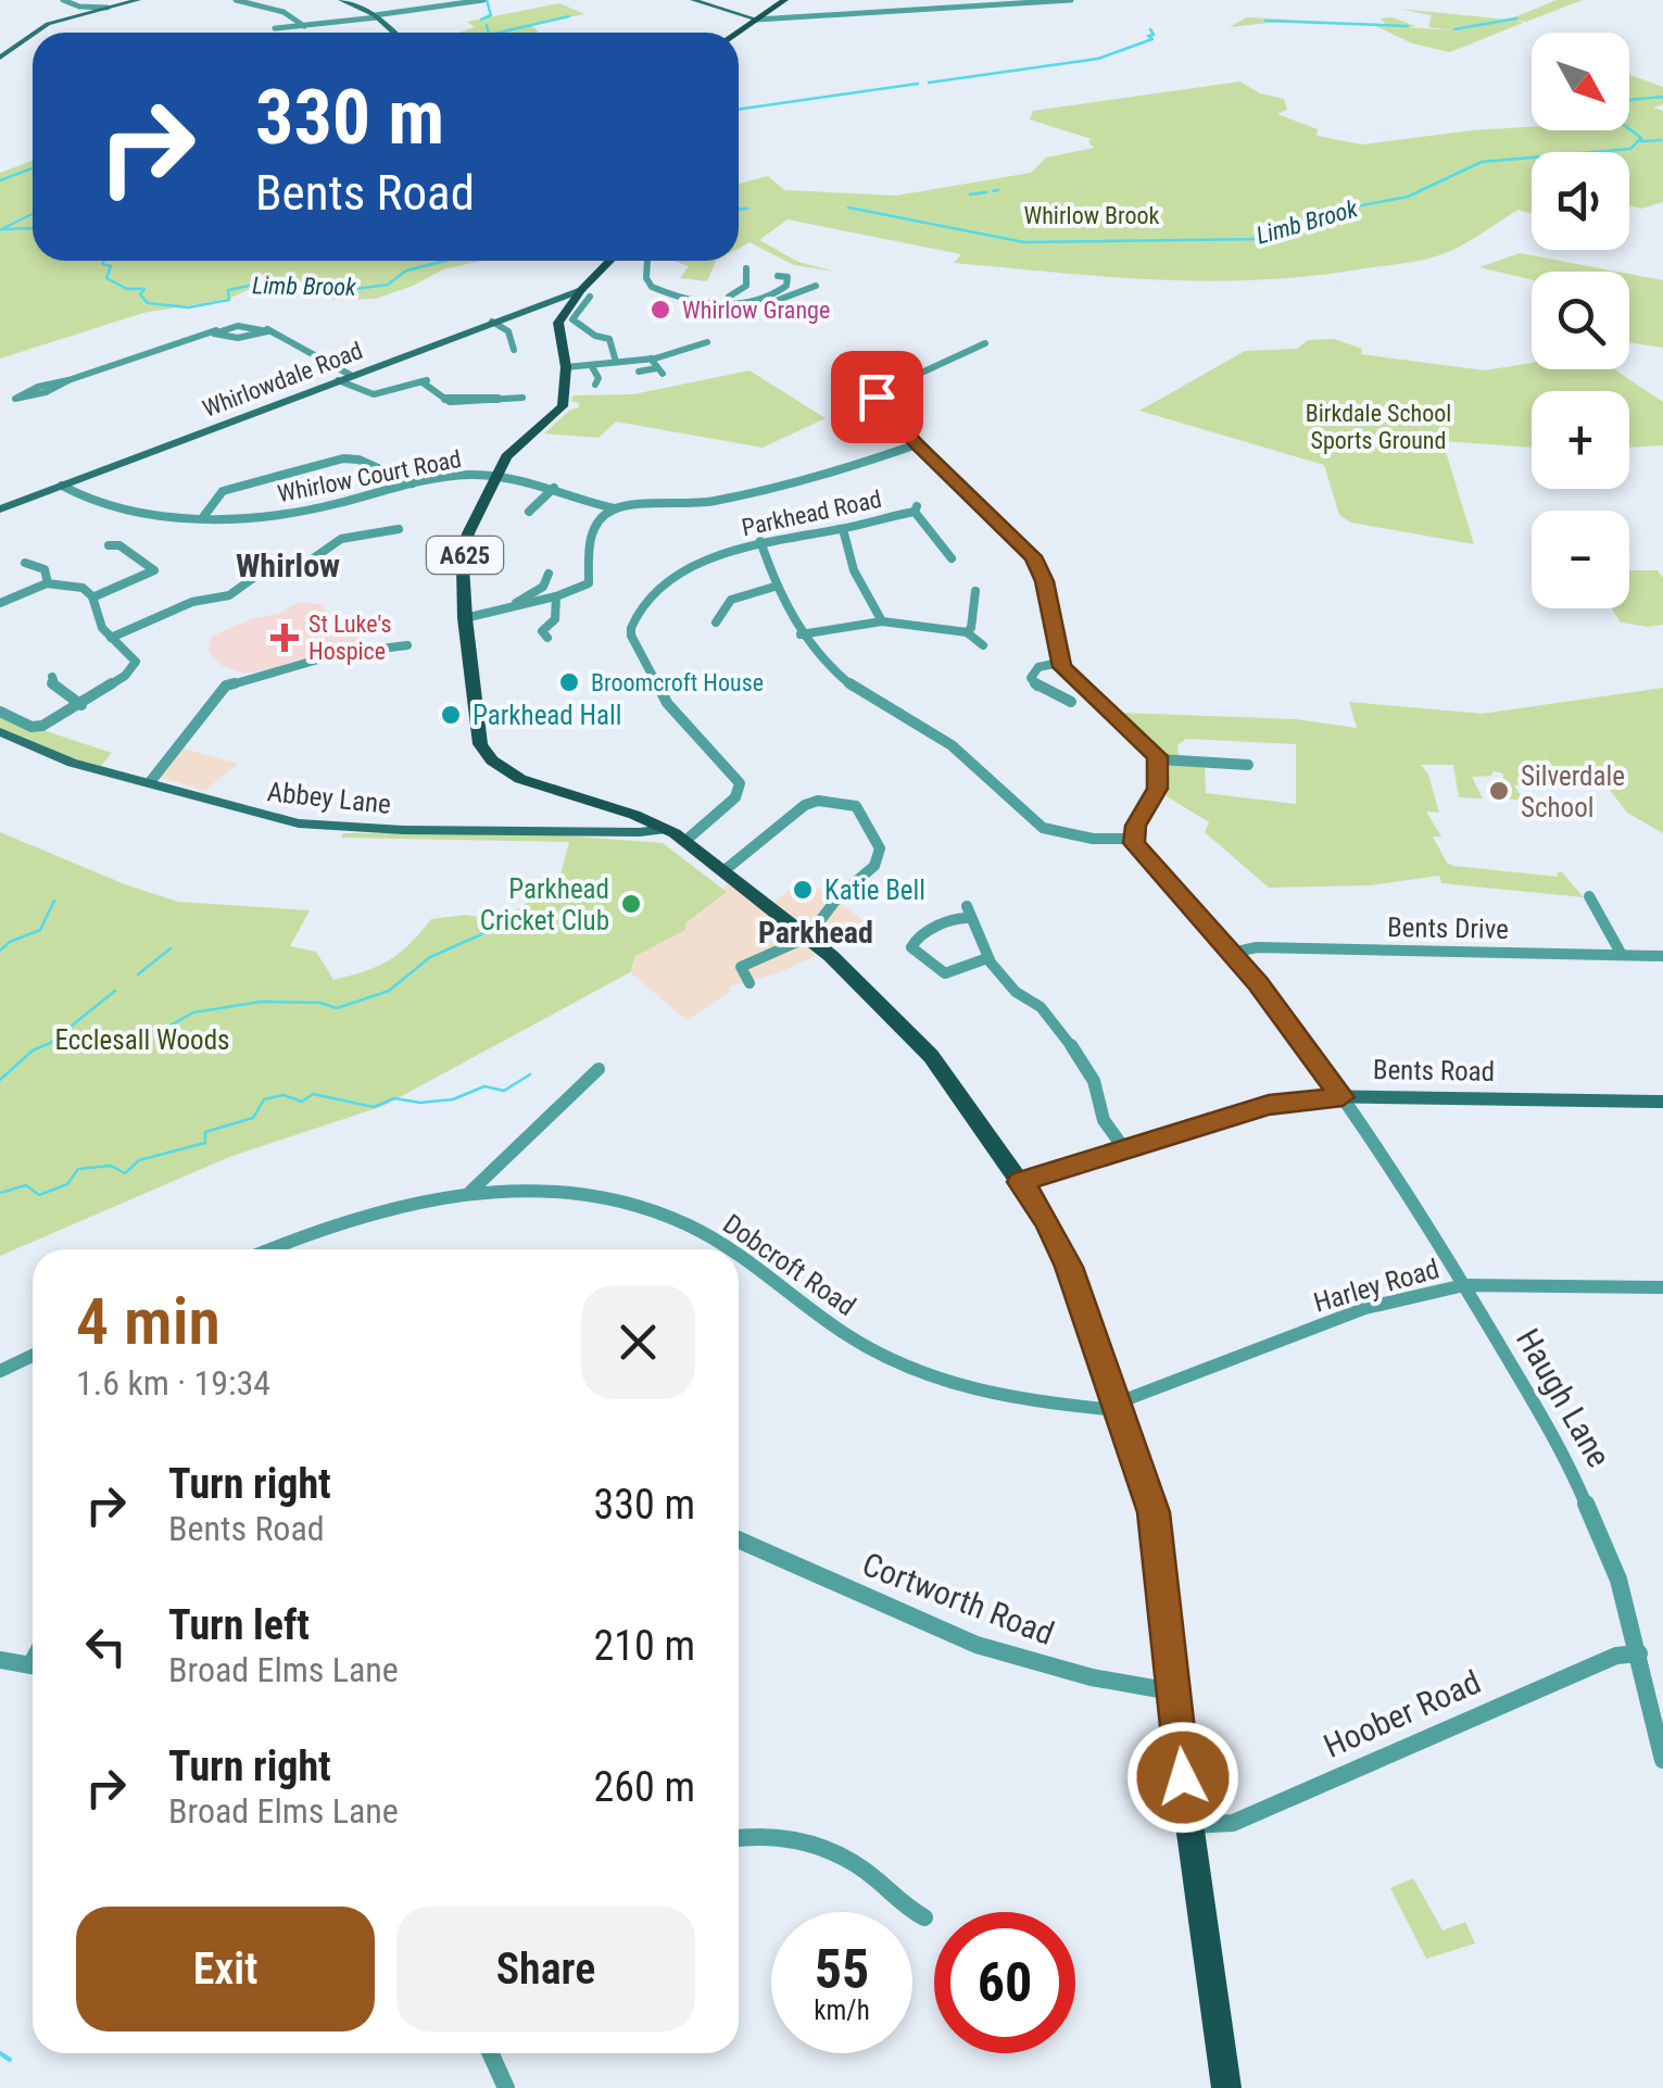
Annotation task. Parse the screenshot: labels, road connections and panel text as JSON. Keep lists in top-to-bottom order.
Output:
{
  "streets": {
    "main road": [
      "Whirlowdale Road",
      "A625",
      "Abbey Lane",
      "Bents Road"
    ],
    "street": [
      "Whirlow Court Road",
      "Parkhead Road",
      "Bents Drive",
      "Dobcroft Road",
      "Harley Road",
      "Haugh Lane",
      "Cortworth Road",
      "Hoober Road"
    ]
  },
  "crossings": [
    ["Whirlowdale Road", "Whirlow Court Road"],
    ["Whirlowdale Road", "A625"],
    ["Whirlow Court Road", "A625"],
    ["Parkhead Road", "A625"],
    ["A625", "Abbey Lane"],
    ["A625", "Bents Road"],
    ["A625", "Dobcroft Road"],
    ["A625", "Harley Road"],
    ["A625", "Cortworth Road"],
    ["A625", "Hoober Road"],
    ["Bents Drive", "Haugh Lane"],
    ["Bents Road", "Haugh Lane"],
    ["Dobcroft Road", "Harley Road"],
    ["Harley Road", "Haugh Lane"],
    ["Haugh Lane", "Hoober Road"]
  ],
  "districts": ["Whirlow", "Parkhead"],
  "water": ["Limb Brook"],
  "parks": ["Whirlow Brook", "Birkdale School Sports Ground", "Ecclesall Woods"],
  "places": {
    "other": [
      "Whirlow Grange",
      "Broomcroft House",
      "Parkhead Hall",
      "Silverdale School",
      "Katie Bell",
      "Parkhead Cricket Club"
    ],
    "health": ["St Luke's Hospice"]
  },
  "north": "bottom right",
  "page": {
    "map_buttons": ["+", "−"],
    "turn": ["330 m", "Bents Road"],
    "heading": ["4 min", "1.6 km · 19:34"],
    "list": [
      {
        "name": "Turn right",
        "note": "Bents Road",
        "value": "330 m"
      },
      {
        "name": "Turn left",
        "note": "Broad Elms Lane",
        "value": "210 m"
      },
      {
        "name": "Turn right",
        "note": "Broad Elms Lane",
        "value": "260 m"
      }
    ],
    "buttons": ["Exit", "Share"],
    "speed": "55 km/h",
    "limit": "60"
  }
}
